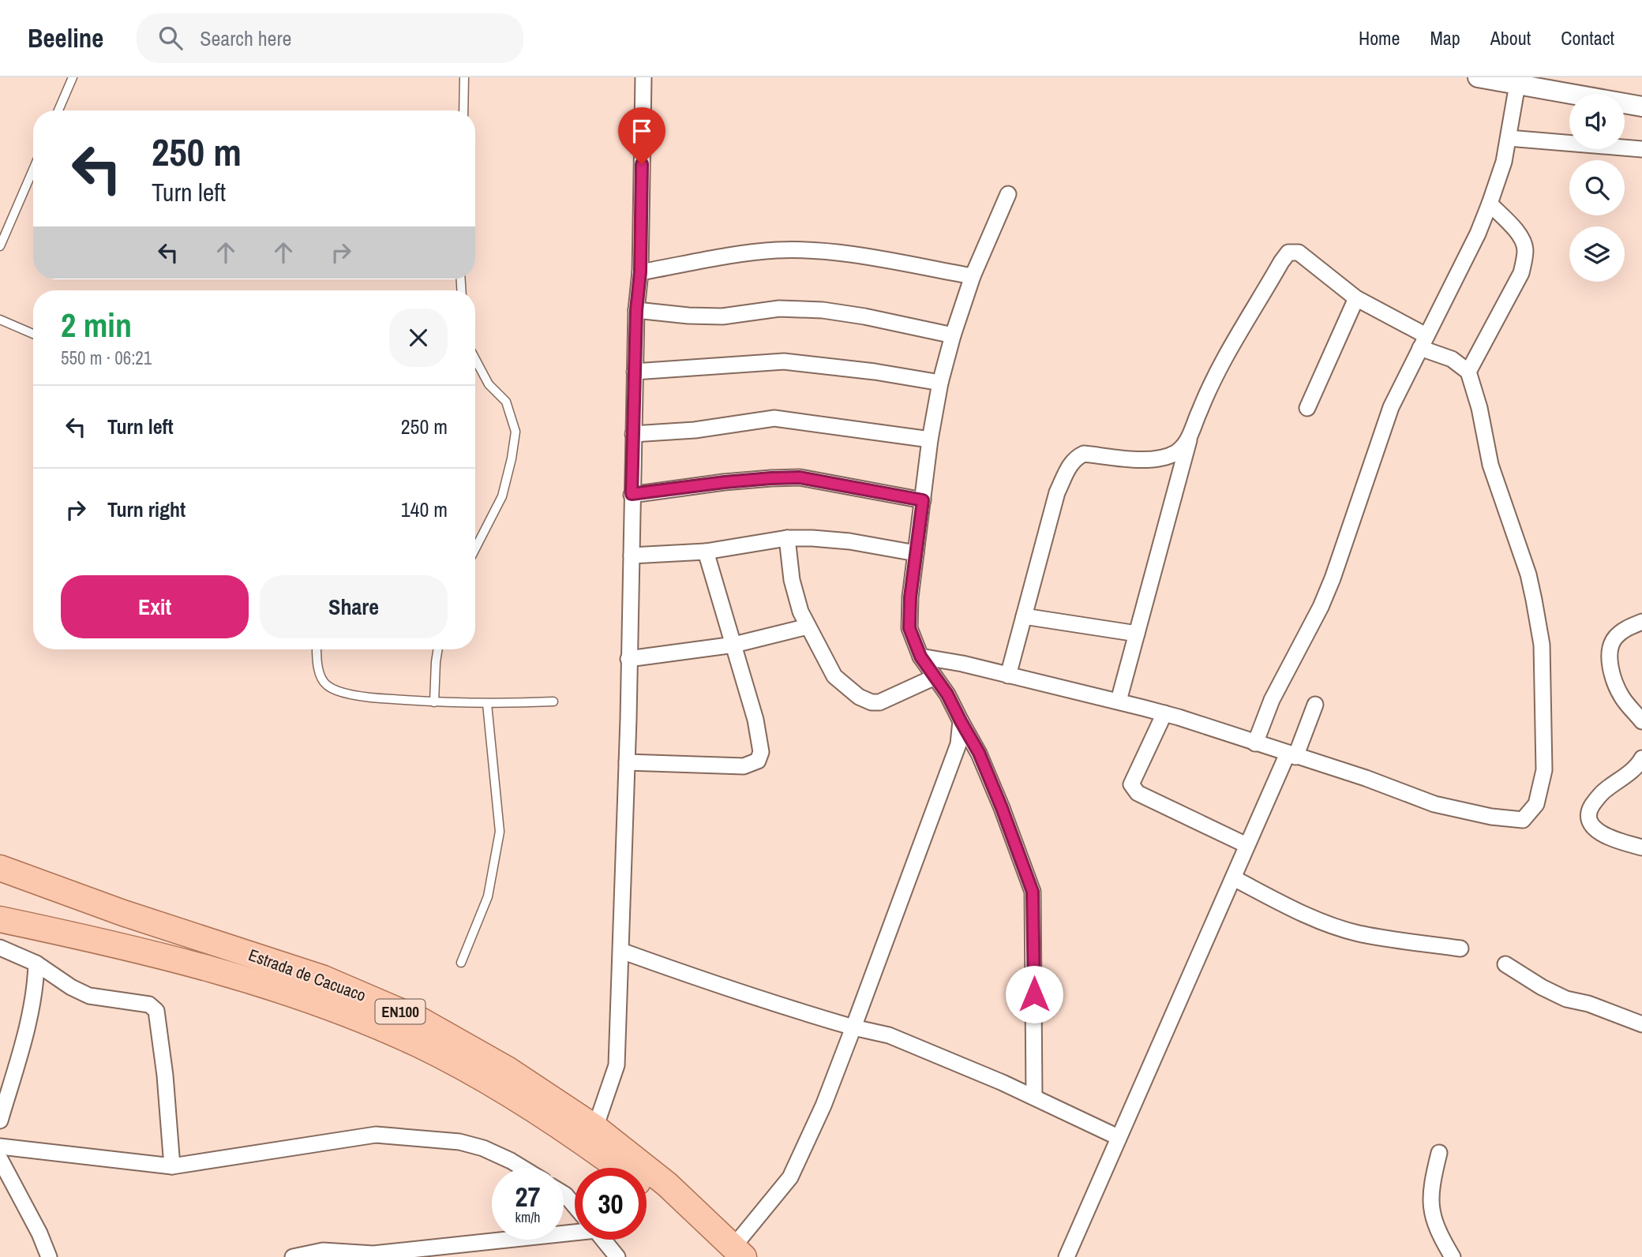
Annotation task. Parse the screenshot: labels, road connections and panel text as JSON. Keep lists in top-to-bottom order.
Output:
{
  "streets": {
    "main road": ["Estrada de Cacuaco", "EN100"]
  },
  "page": {
    "header": "Beeline",
    "search": "Search here",
    "nav": [
      "Home",
      "Map",
      "About",
      "Contact"
    ],
    "turn": ["250 m", "Turn left"],
    "heading": ["2 min", "550 m · 06:21"],
    "list": [
      {
        "name": "Turn left",
        "value": "250 m"
      },
      {
        "name": "Turn right",
        "value": "140 m"
      }
    ],
    "buttons": ["Exit", "Share"],
    "speed": "27 km/h",
    "limit": "30"
  }
}
